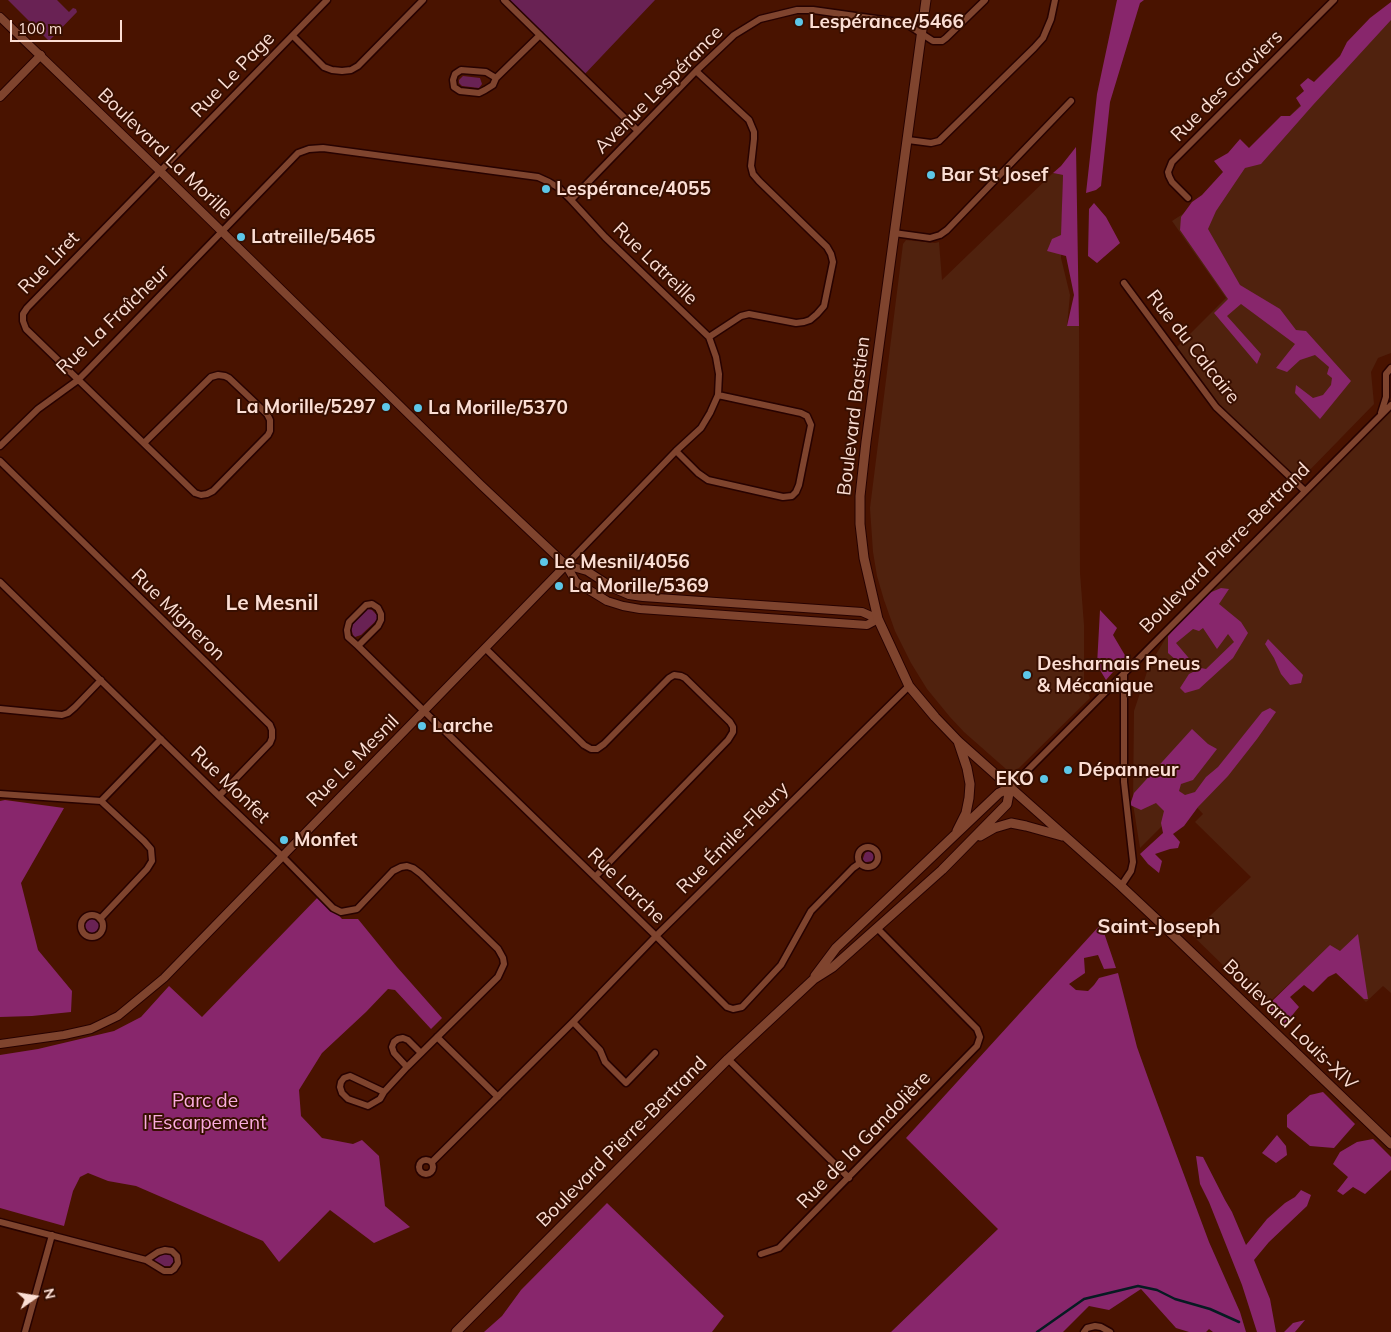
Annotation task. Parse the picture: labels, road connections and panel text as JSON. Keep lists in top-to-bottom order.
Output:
{
  "streets": {
    "main road": ["Boulevard Bastien", "Boulevard Pierre-Bertrand", "Boulevard Louis-XIV"],
    "street": [
      "Rue Le Page",
      "Rue des Graviers",
      "Avenue Lespérance",
      "Boulevard La Morille",
      "Rue Liret",
      "Rue Latreille",
      "Rue La Fraîcheur",
      "Rue du Calcaire",
      "Rue Migneron",
      "Rue Le Mesnil",
      "Rue Monfet",
      "Rue Émile-Fleury",
      "Rue Larche",
      "Rue de la Gandolière"
    ]
  },
  "crossings": [
    ["Rue Le Page", "Boulevard La Morille"],
    ["Rue Le Page", "Rue Liret"],
    ["Avenue Lespérance", "Rue Latreille"],
    ["Avenue Lespérance", "Boulevard Bastien"],
    ["Boulevard La Morille", "Rue Liret"],
    ["Boulevard La Morille", "Rue Latreille"],
    ["Boulevard La Morille", "Rue La Fraîcheur"],
    ["Boulevard La Morille", "Boulevard Bastien"],
    ["Boulevard La Morille", "Rue Le Mesnil"],
    ["Rue Liret", "Rue La Fraîcheur"],
    ["Rue Latreille", "Rue La Fraîcheur"],
    ["Rue Latreille", "Rue Le Mesnil"],
    ["Rue du Calcaire", "Boulevard Pierre-Bertrand"],
    ["Boulevard Bastien", "Boulevard Pierre-Bertrand"],
    ["Boulevard Bastien", "Rue Émile-Fleury"],
    ["Boulevard Bastien", "Boulevard Louis-XIV"],
    ["Boulevard Pierre-Bertrand", "Boulevard Louis-XIV"],
    ["Boulevard Pierre-Bertrand", "Rue de la Gandolière"],
    ["Rue Migneron", "Rue Monfet"],
    ["Rue Le Mesnil", "Rue Monfet"],
    ["Rue Le Mesnil", "Rue Larche"],
    ["Rue Émile-Fleury", "Rue Larche"]
  ],
  "districts": ["Le Mesnil", "Saint-Joseph"],
  "parks": ["Parc de l'Escarpement"],
  "places": [
    "Lespérance/5466",
    "Bar St Josef",
    "Lespérance/4055",
    "Latreille/5465",
    "La Morille/5297",
    "La Morille/5370",
    "Le Mesnil/4056",
    "La Morille/5369",
    "Desharnais Pneus & Mécanique",
    "Larche",
    "Dépanneur",
    "EKO",
    "Monfet"
  ],
  "scale_bar": "100 m",
  "north": "right"
}
